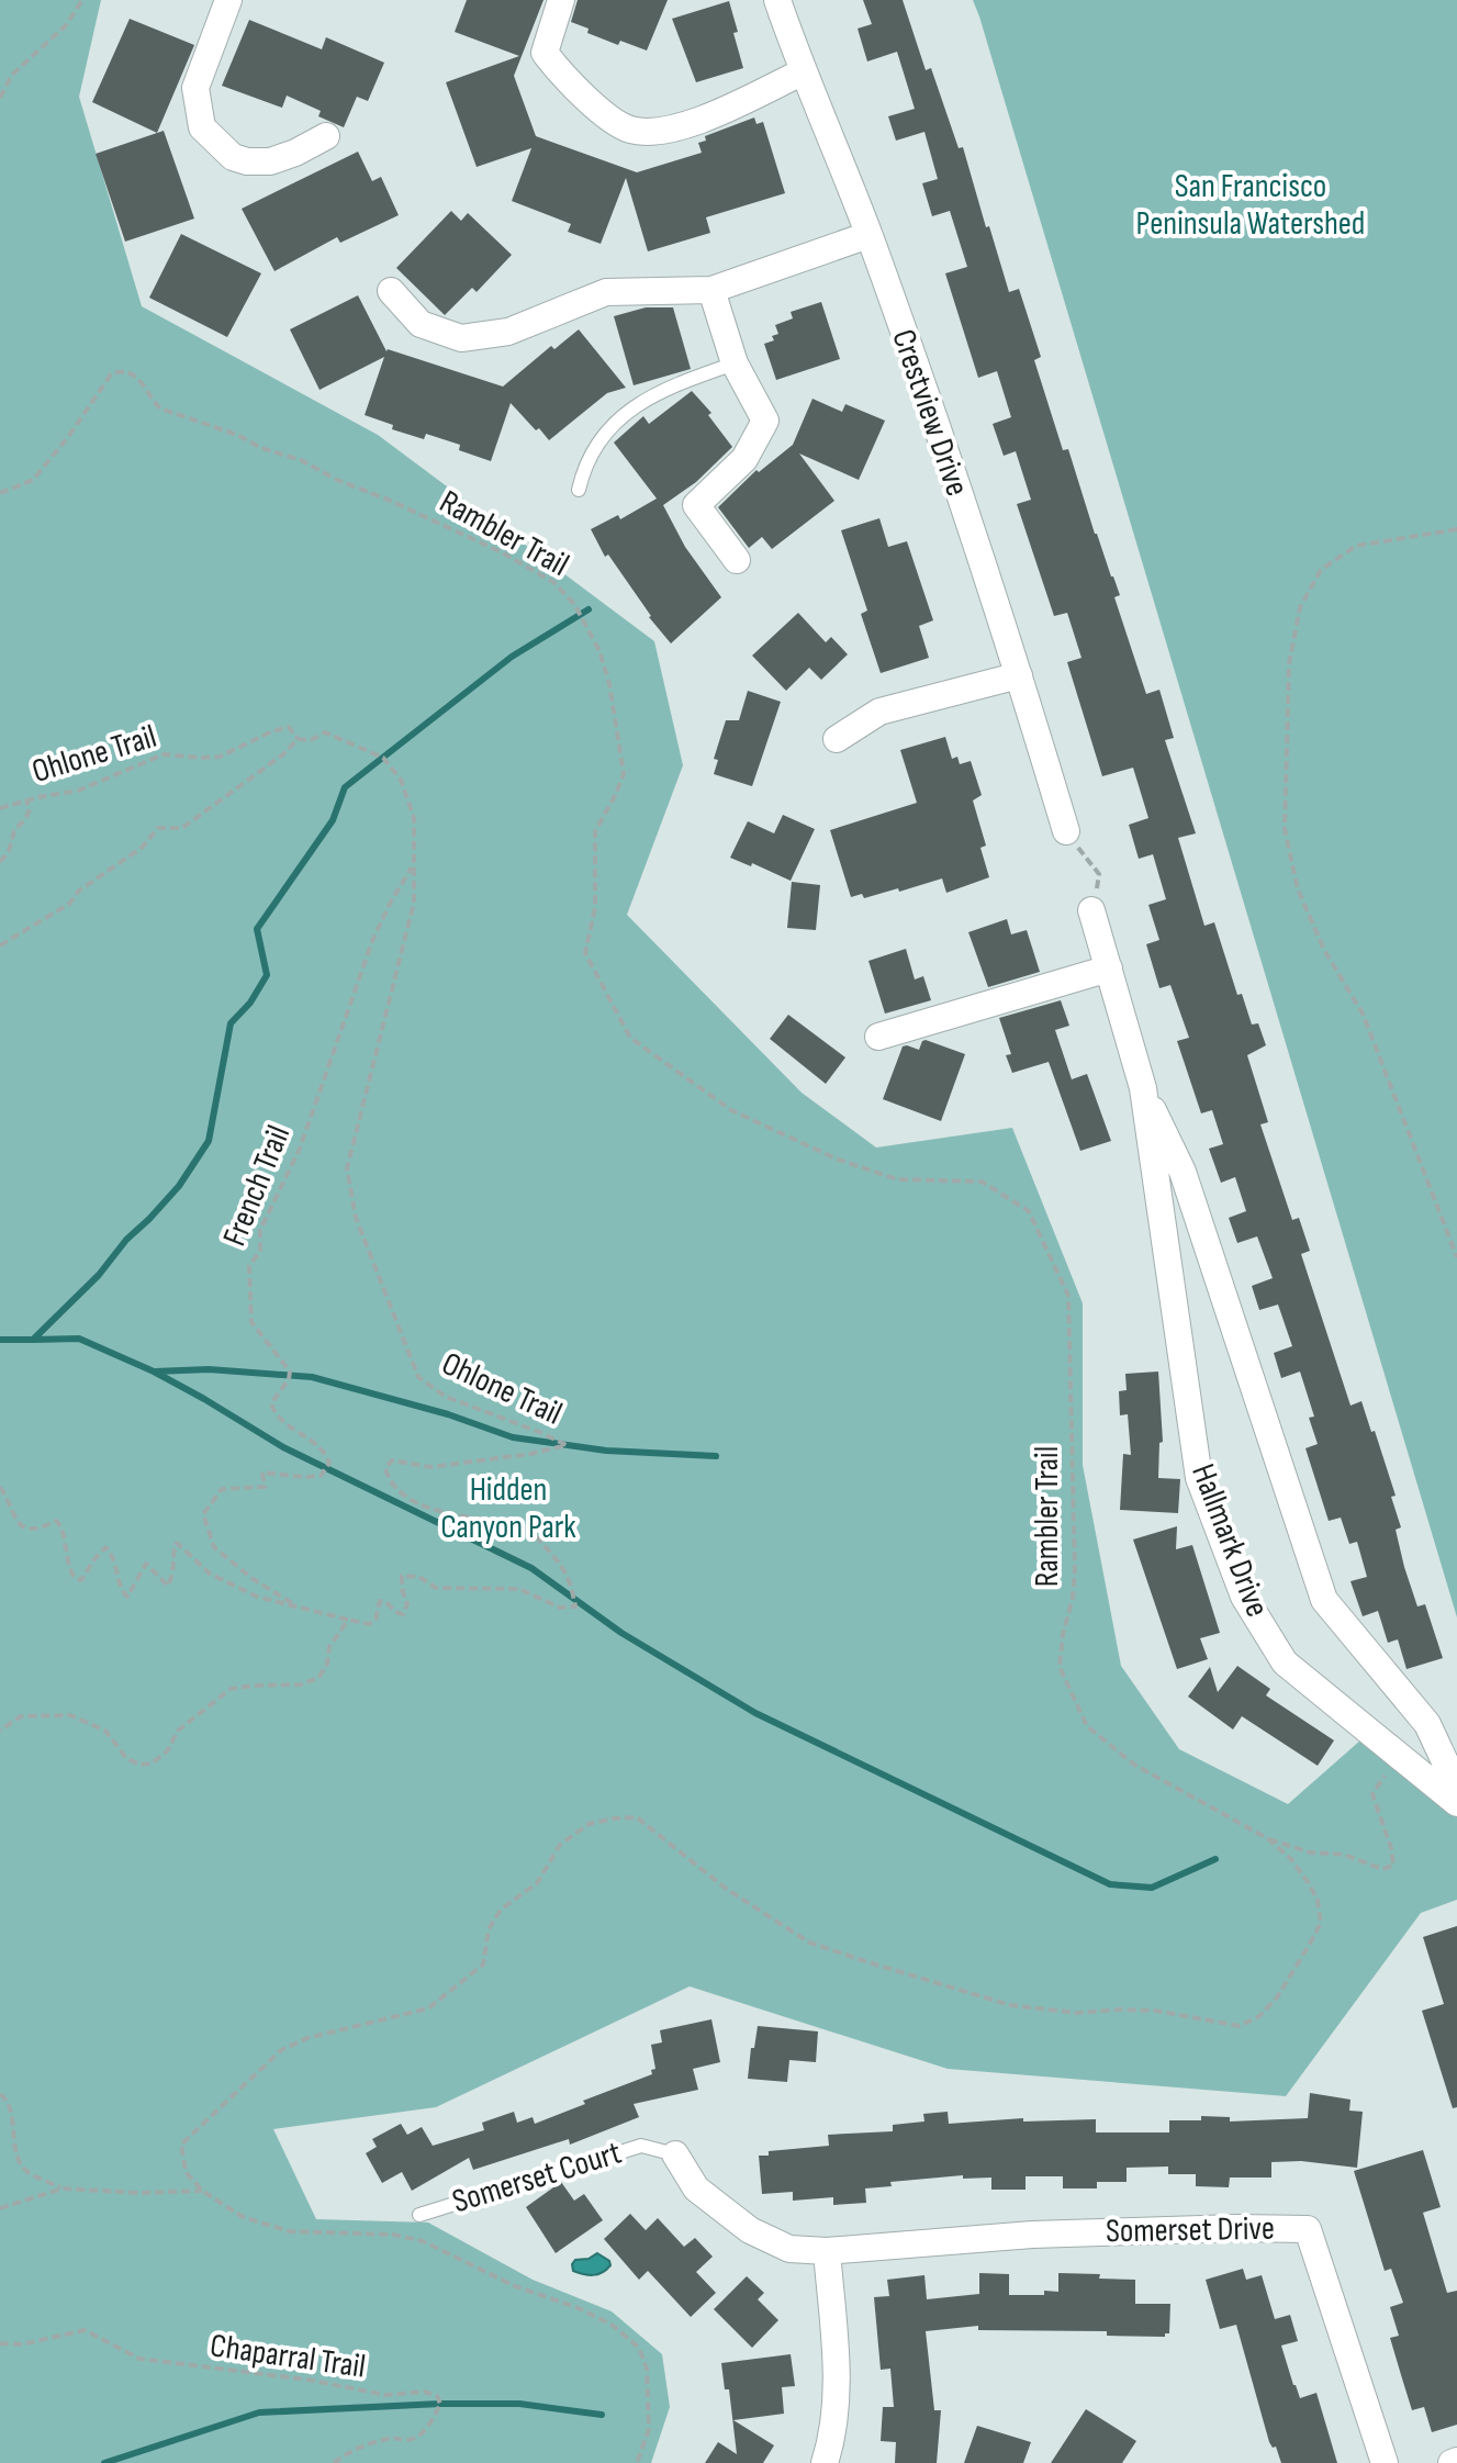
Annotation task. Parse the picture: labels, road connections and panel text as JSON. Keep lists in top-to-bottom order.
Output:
{
  "streets": {
    "street": [
      "Crestview Drive",
      "Hallmark Drive",
      "Somerset Court",
      "Somerset Drive"
    ],
    "path": [
      "Rambler Trail",
      "Ohlone Trail",
      "French Trail",
      "Chaparral Trail"
    ]
  },
  "crossings": [
    ["Ohlone Trail", "French Trail"],
    ["Somerset Court", "Somerset Drive"]
  ],
  "parks": ["San Francisco Peninsula Watershed", "Hidden Canyon Park"]
}
